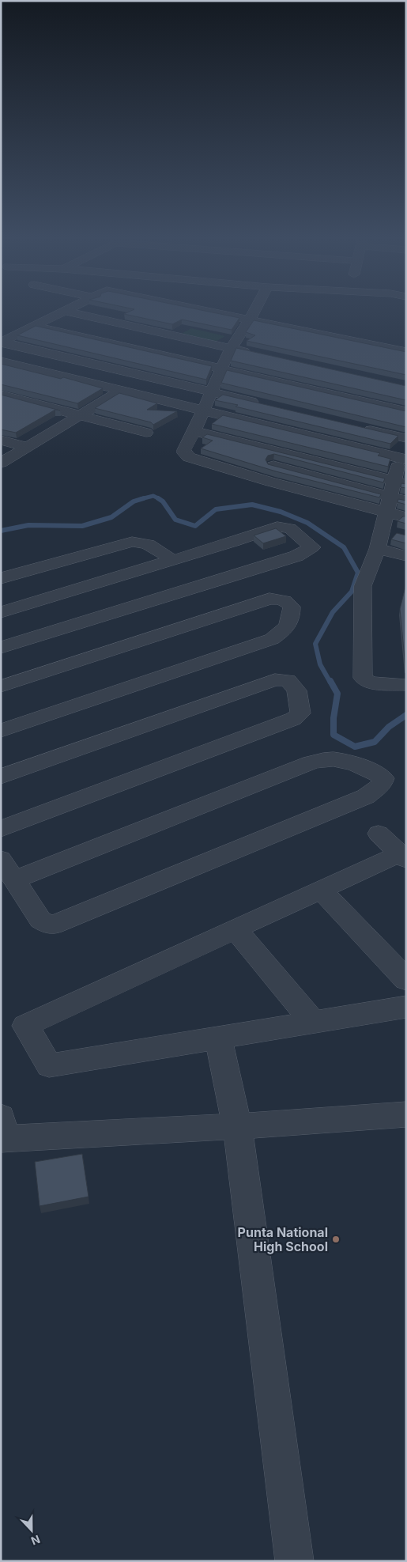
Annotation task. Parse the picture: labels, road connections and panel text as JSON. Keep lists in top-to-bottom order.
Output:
{
  "places": ["Punta National High School"],
  "north": "bottom"
}
